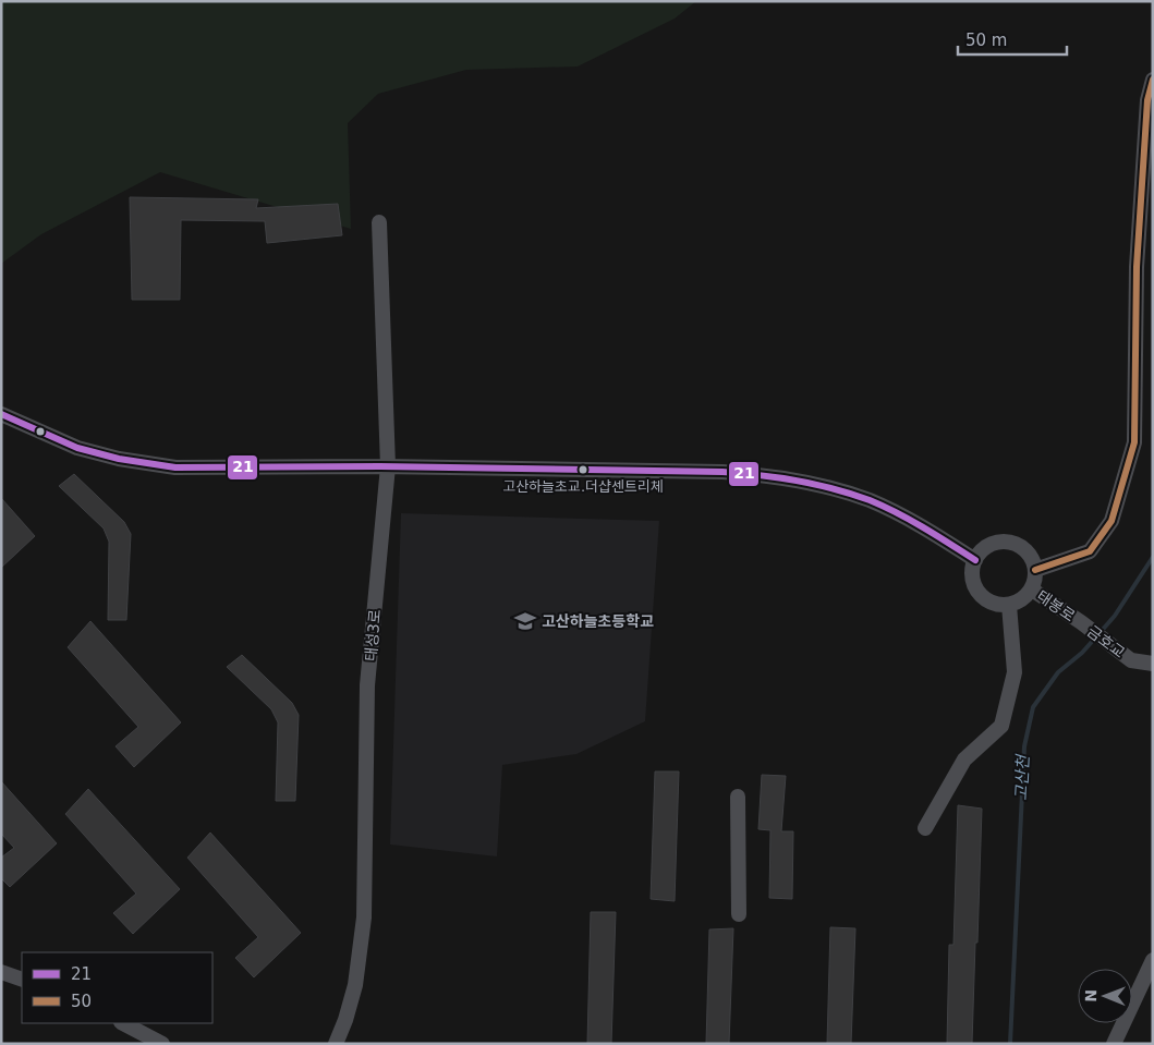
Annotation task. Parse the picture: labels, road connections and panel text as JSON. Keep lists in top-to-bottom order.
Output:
{
  "streets": {
    "street": ["태봉로", "태성3로", "금호교"]
  },
  "crossings": [
    ["태봉로", "금호교"]
  ],
  "water": ["고산천"],
  "places": {
    "other": ["고산하늘초교.더샵센트리체"],
    "school or university": ["고산하늘초등학교"]
  },
  "lines": ["transit line 50", "transit line 21"],
  "legend": ["21", "50"],
  "scale_bar": "50 m",
  "north": "left"
}
